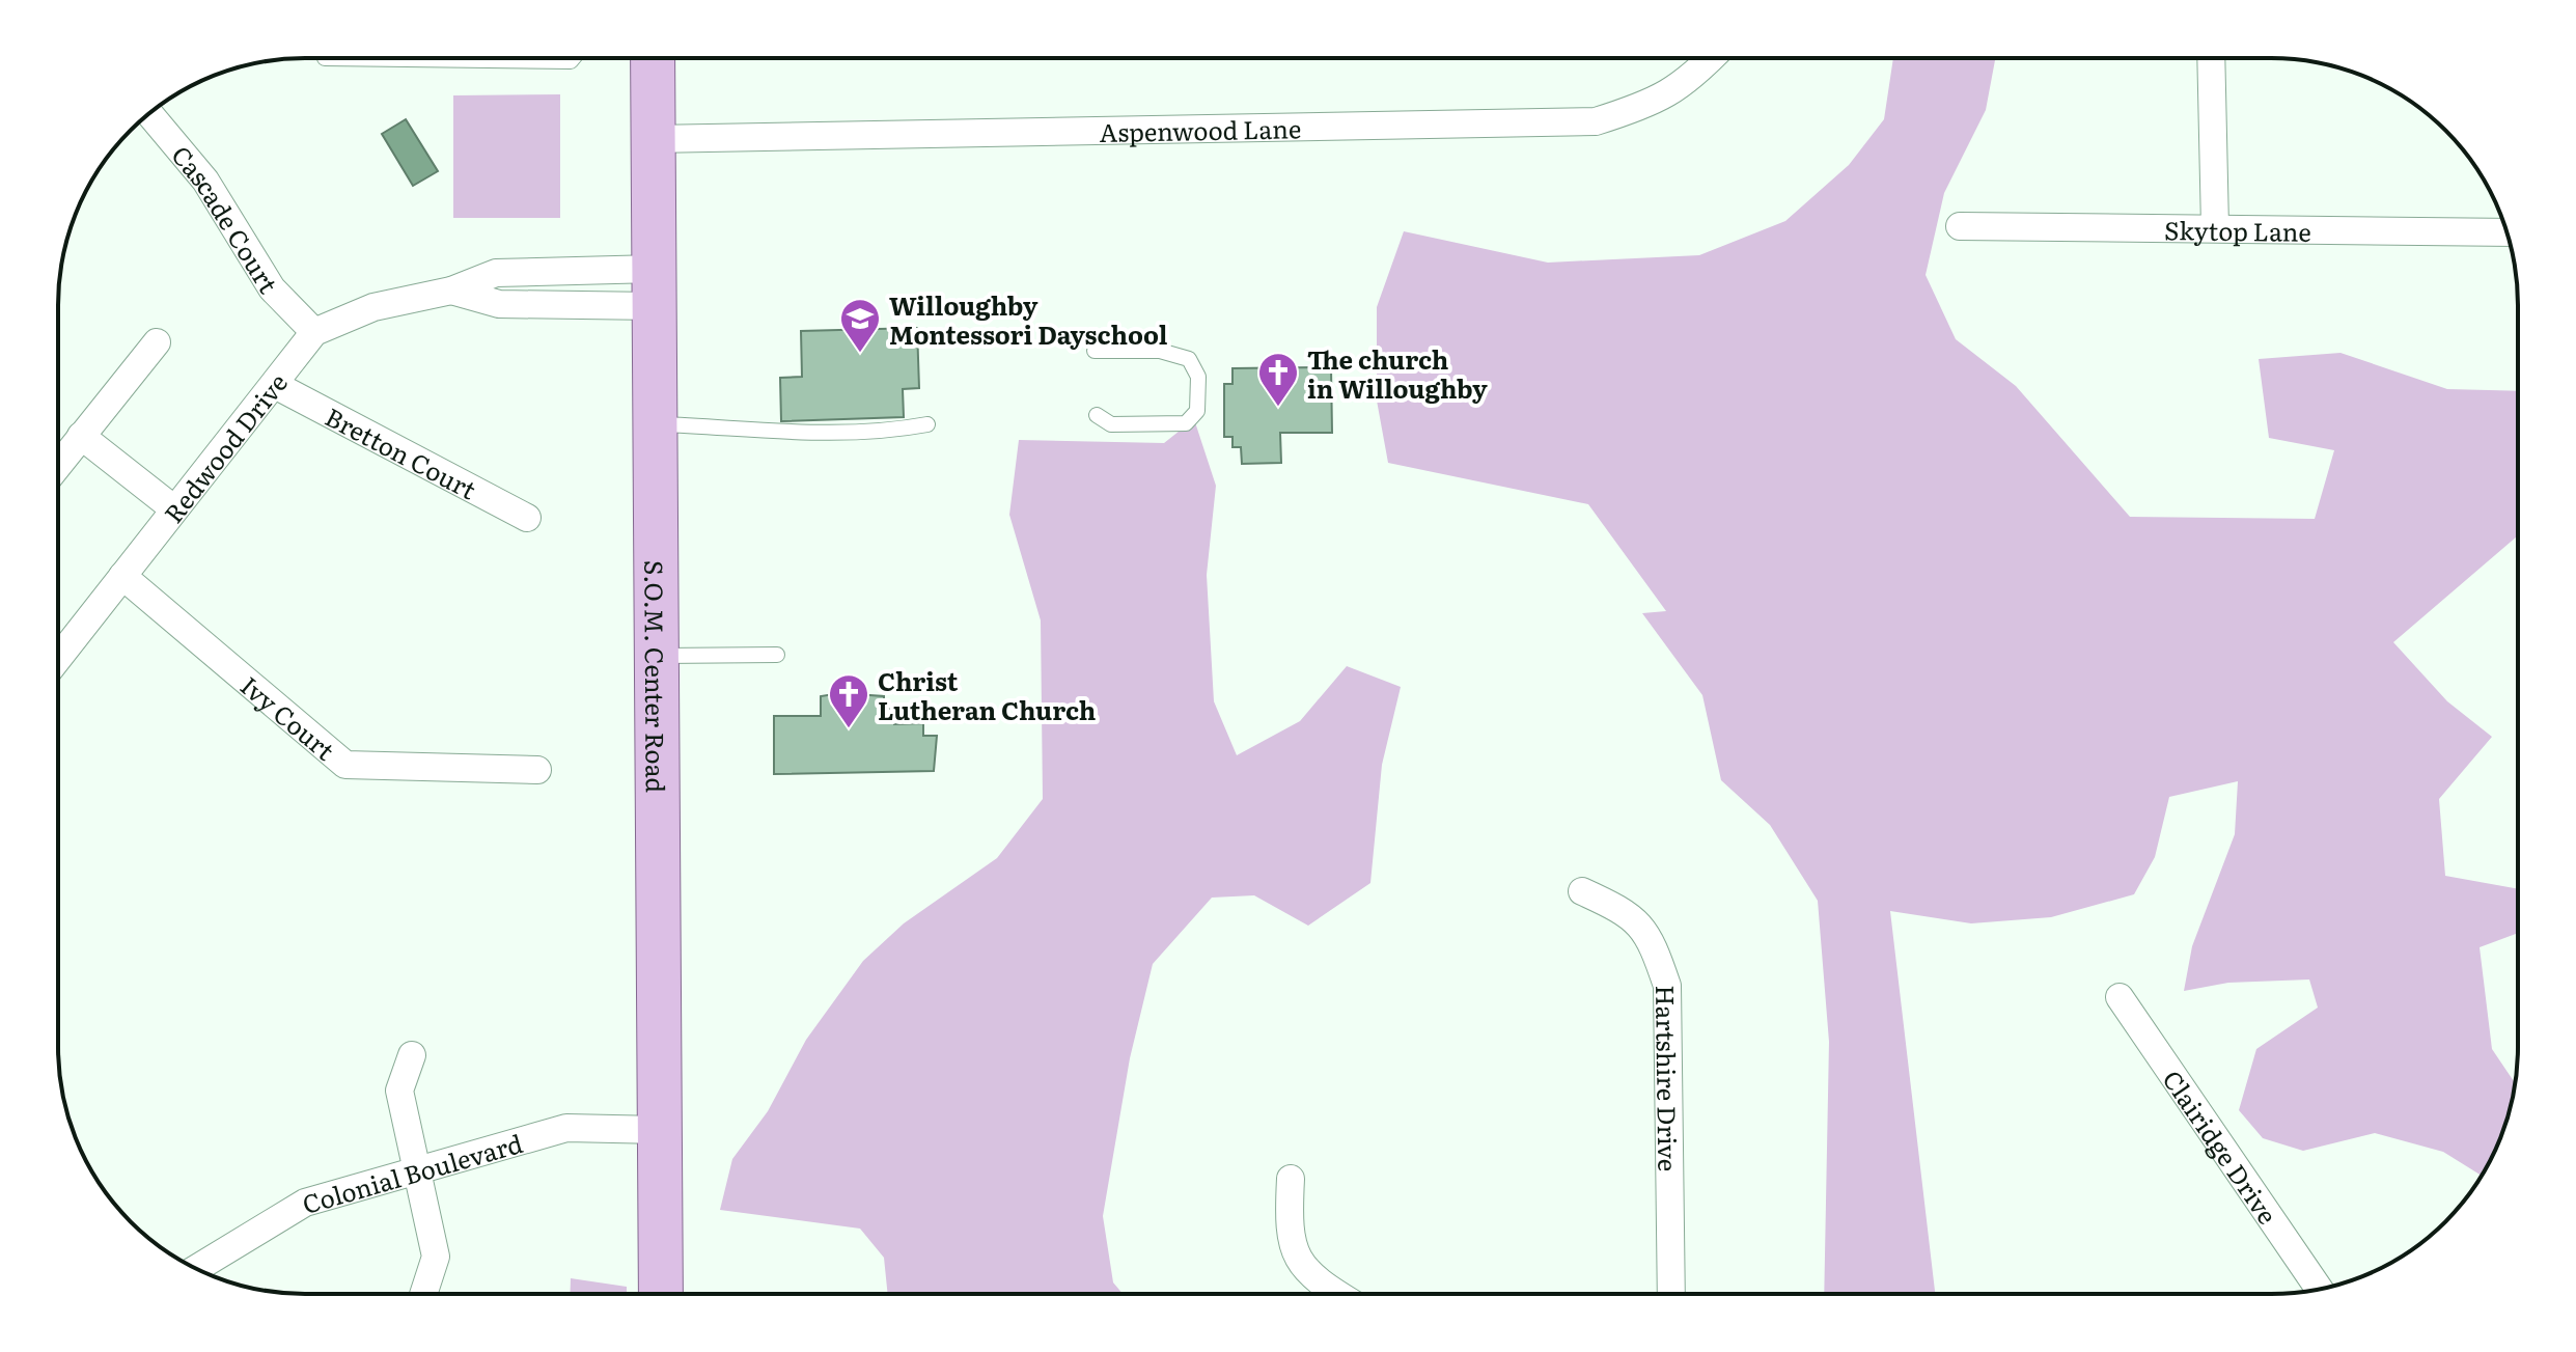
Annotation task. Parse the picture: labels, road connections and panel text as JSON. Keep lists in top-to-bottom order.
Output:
{
  "streets": {
    "main road": ["S.O.M. Center Road"],
    "street": [
      "Aspenwood Lane",
      "Cascade Court",
      "Skytop Lane",
      "Redwood Drive",
      "Bretton Court",
      "Ivy Court",
      "Hartshire Drive",
      "Clairidge Drive",
      "Colonial Boulevard"
    ]
  },
  "crossings": [
    ["Aspenwood Lane", "S.O.M. Center Road"],
    ["Cascade Court", "Redwood Drive"],
    ["Redwood Drive", "Bretton Court"],
    ["Redwood Drive", "Ivy Court"],
    ["S.O.M. Center Road", "Colonial Boulevard"]
  ],
  "places": {
    "school or university": ["Willoughby Montessori Dayschool"],
    "church": ["The church in Willoughby", "Christ Lutheran Church"]
  }
}
